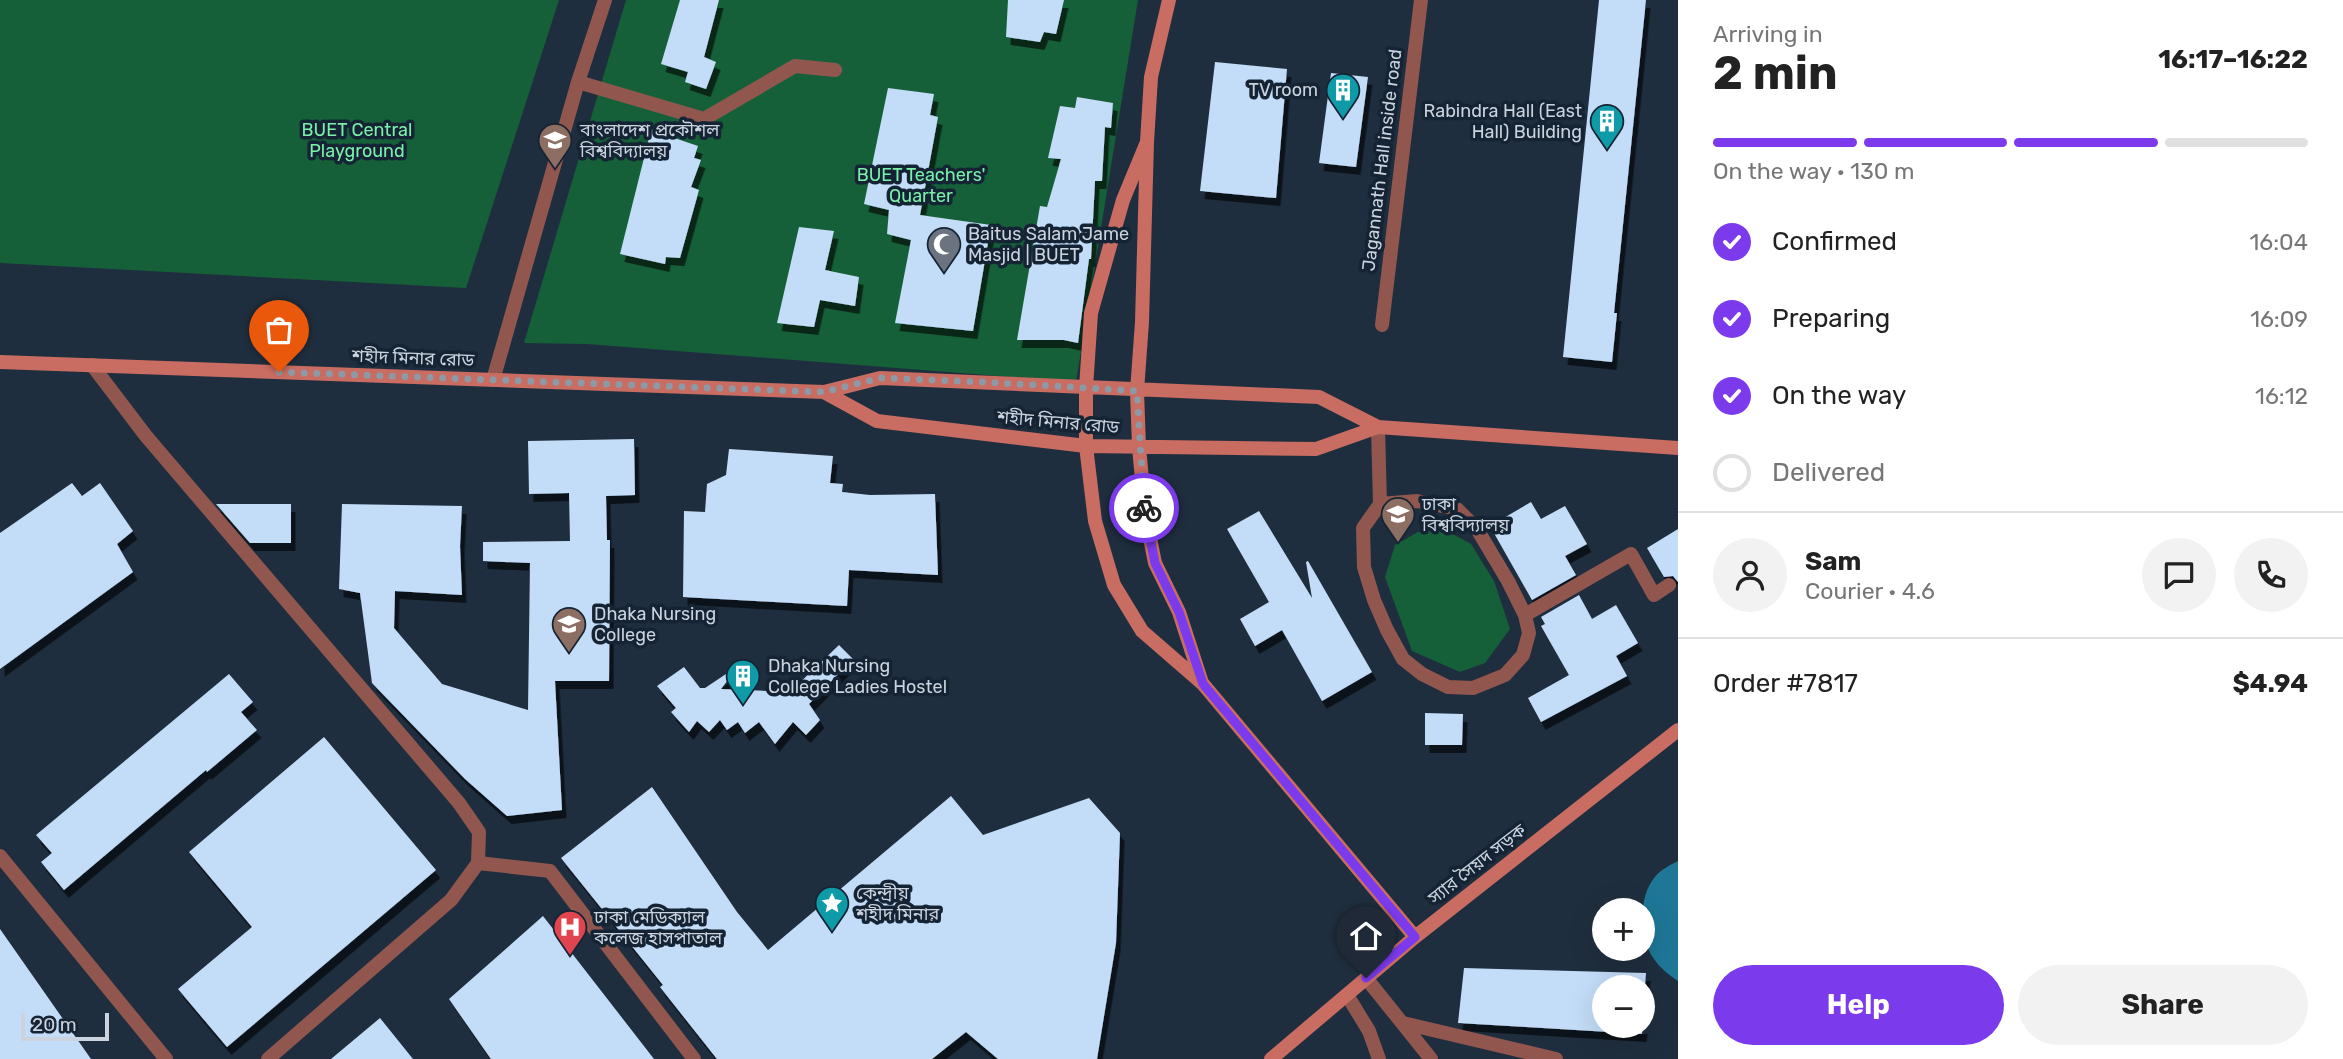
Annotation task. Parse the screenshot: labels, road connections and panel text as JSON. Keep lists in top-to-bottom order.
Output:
{
  "streets": {
    "main road": ["শহীদ মিনার রোড", "স্যার সৈয়দ সড়ক"],
    "lane": ["Jagannath Hall inside road"]
  },
  "parks": ["BUET Central Playground", "BUET Teachers' Quarter"],
  "places": {
    "building": ["TV room", "Rabindra Hall (East Hall) Building", "Dhaka Nursing College Ladies Hostel"],
    "school or university": ["বাংলাদেশ প্রকৌশল বিশ্ববিদ্যালয়", "ঢাকা বিশ্ববিদ্যালয়", "Dhaka Nursing College"],
    "mosque": ["Baitus Salam Jame Masjid | BUET"],
    "place": ["কেন্দ্রীয় শহীদ মিনার"],
    "hospital": ["ঢাকা মেডিক্যাল কলেজ হাসপাতাল"]
  },
  "scale_bar": "20 m",
  "page": {
    "heading": ["2 min", "Arriving in", "16:17–16:22"],
    "panel": [
      "Sam",
      "Courier · 4.6",
      "Order #7817",
      "$4.94"
    ],
    "bar": "On the way · 130 m",
    "list": [
      ["Confirmed", "16:04"],
      ["Preparing", "16:09"],
      ["On the way", "16:12"],
      "Delivered"
    ],
    "map_buttons": ["+", "−"],
    "buttons": ["Help", "Share"],
    "scale": "20 m"
  }
}
